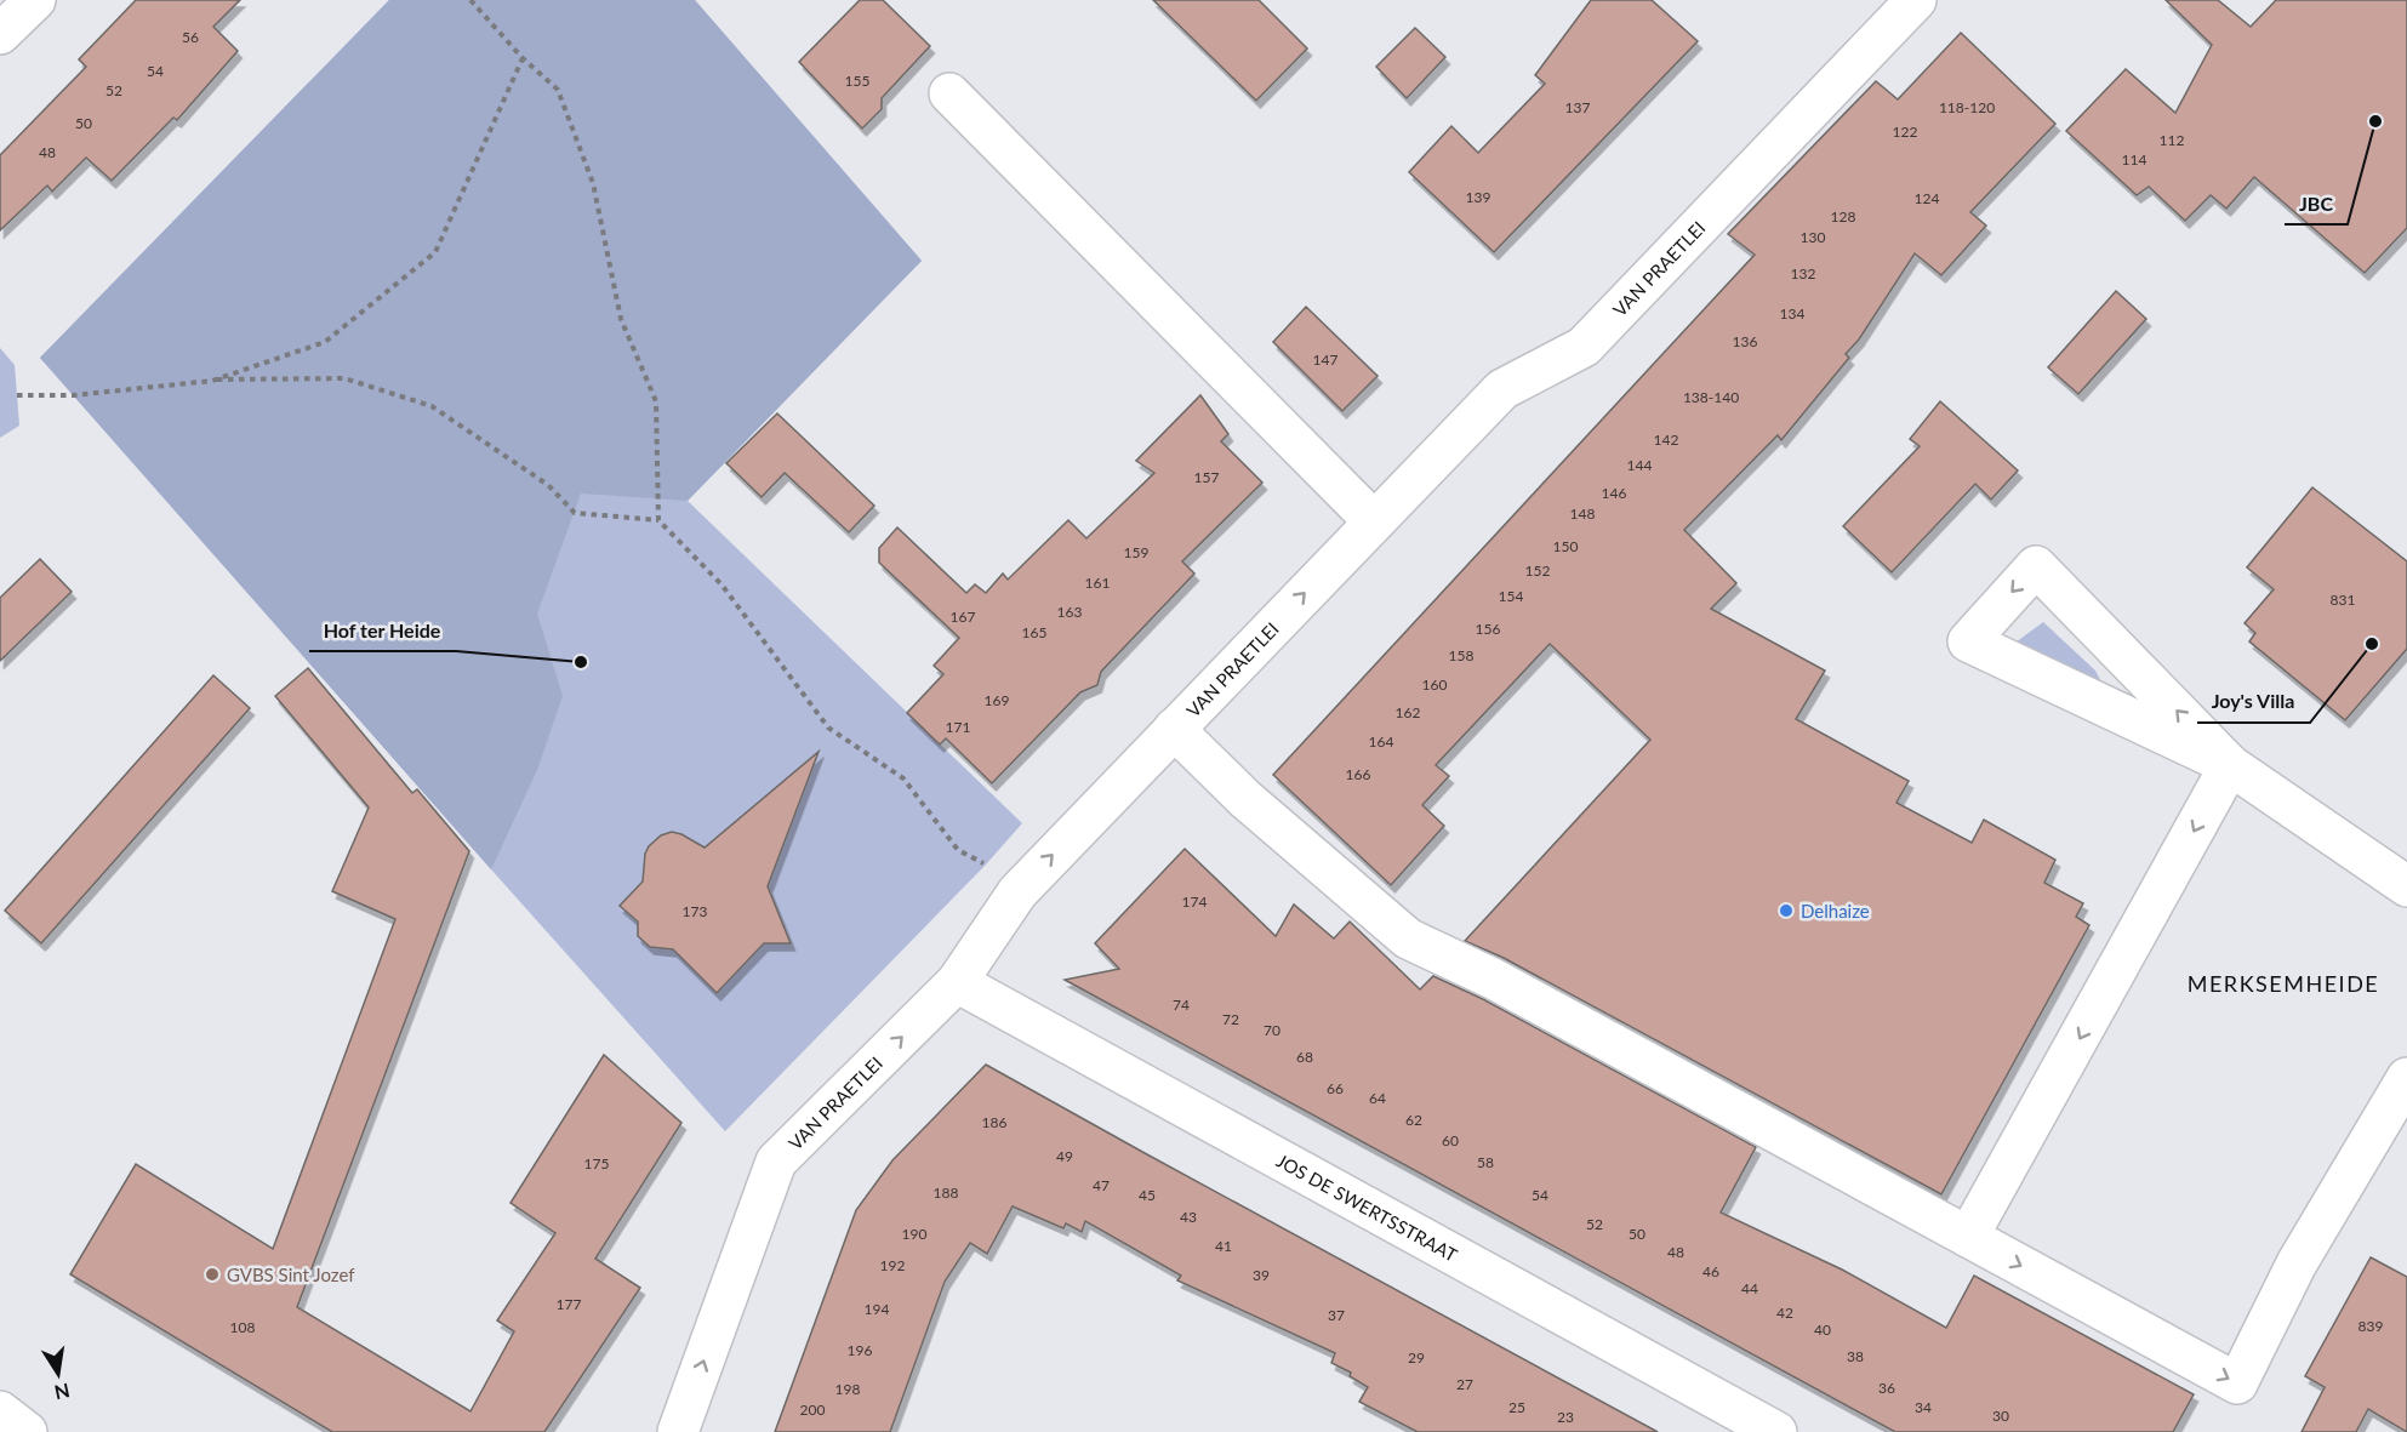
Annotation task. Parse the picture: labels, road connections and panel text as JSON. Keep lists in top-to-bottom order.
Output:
{
  "streets": {
    "street": ["VAN PRAETLEI", "JOS DE SWERTSSTRAAT"]
  },
  "crossings": [
    ["VAN PRAETLEI", "JOS DE SWERTSSTRAAT"]
  ],
  "one_way": ["VAN PRAETLEI"],
  "districts": ["MERKSEMHEIDE"],
  "places": [
    "JBC",
    "Joy's Villa",
    "Hof ter Heide",
    "Delhaize",
    "GVBS Sint Jozef"
  ],
  "house_numbers": [
    "56",
    "54",
    "155",
    "52",
    "137",
    "118-120",
    "50",
    "122",
    "112",
    "48",
    "114",
    "139",
    "124",
    "128",
    "130",
    "132",
    "134",
    "136",
    "147",
    "138-140",
    "142",
    "144",
    "157",
    "146",
    "148",
    "150",
    "159",
    "152",
    "161",
    "154",
    "831",
    "163",
    "167",
    "156",
    "165",
    "158",
    "160",
    "169",
    "162",
    "171",
    "164",
    "166",
    "174",
    "173",
    "74",
    "72",
    "70",
    "68",
    "66",
    "64",
    "62",
    "186",
    "60",
    "49",
    "58",
    "175",
    "47",
    "188",
    "45",
    "54",
    "43",
    "52",
    "190",
    "50",
    "41",
    "48",
    "192",
    "46",
    "39",
    "44",
    "177",
    "194",
    "42",
    "37",
    "839",
    "108",
    "40",
    "196",
    "38",
    "29",
    "27",
    "36",
    "198",
    "25",
    "34",
    "200",
    "30",
    "23"
  ],
  "north": "bottom"
}
